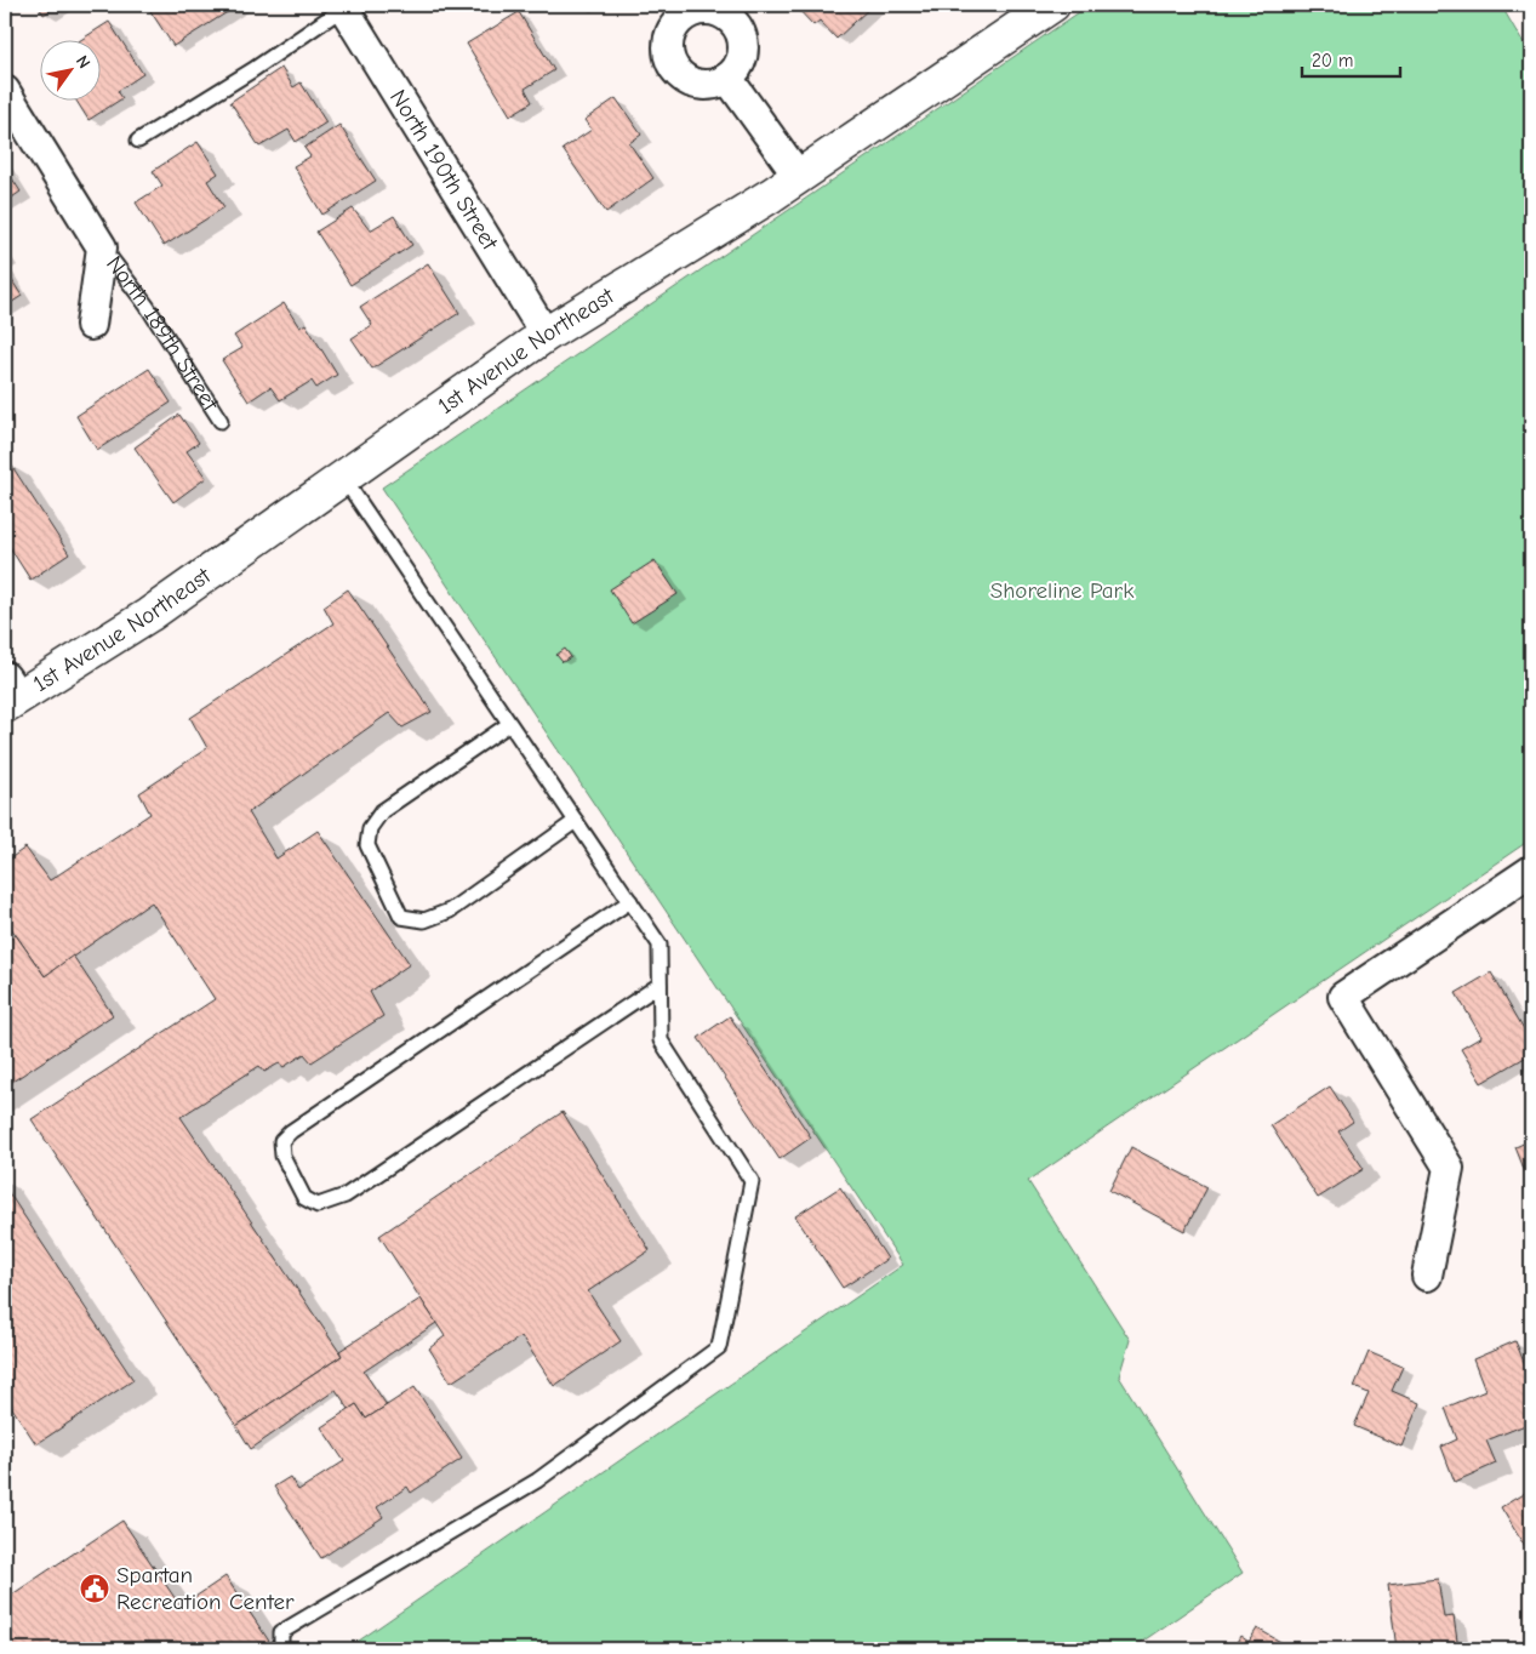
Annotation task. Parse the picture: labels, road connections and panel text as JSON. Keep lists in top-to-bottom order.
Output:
{
  "streets": {
    "street": ["North 190th Street", "North 189th Street", "1st Avenue Northeast"]
  },
  "crossings": [
    ["North 190th Street", "1st Avenue Northeast"]
  ],
  "parks": ["Shoreline Park"],
  "places": {
    "public building": ["Spartan Recreation Center"]
  },
  "scale_bar": "20 m",
  "north": "top right"
}
